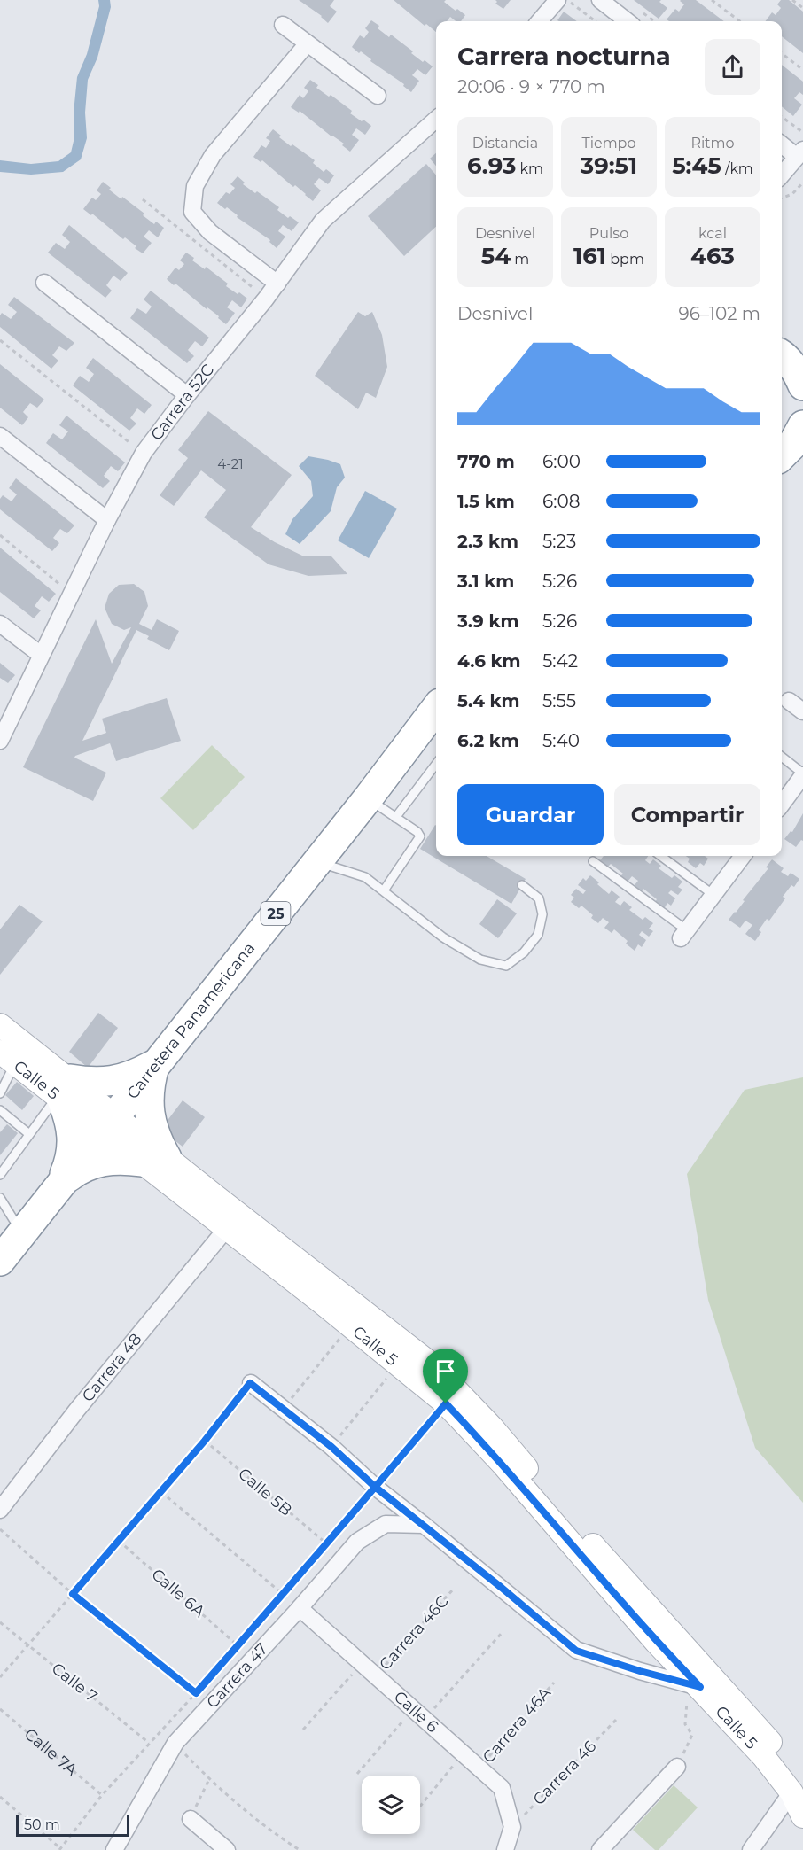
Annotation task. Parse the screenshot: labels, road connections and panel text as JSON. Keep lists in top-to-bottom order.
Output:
{
  "streets": {
    "highway": ["25", "Carretera Panamericana"],
    "main road": ["Calle 5"],
    "street": [
      "Carrera 52C",
      "Carrera 48",
      "Carrera 47",
      "Calle 6"
    ],
    "path": [
      "Calle 5B",
      "Calle 6A",
      "Carrera 46C",
      "Calle 7",
      "Carrera 46A",
      "Calle 7A",
      "Carrera 46"
    ]
  },
  "crossings": [
    ["Carretera Panamericana", "Calle 5"],
    ["Calle 5", "Carrera 48"],
    ["Carrera 46C", "Calle 6"],
    ["Carrera 47", "Calle 6"],
    ["Calle 6", "Carrera 46A"],
    ["Calle 6", "Carrera 46"]
  ],
  "house_numbers": ["4-21"],
  "scale_bar": "50 m",
  "page": {
    "heading": ["Carrera nocturna", "20:06 · 9 × 770 m"],
    "stats": [
      ["Distancia", "6.93 km"],
      ["Tiempo", "39:51"],
      ["Ritmo", "5:45 /km"],
      ["Desnivel", "54 m"],
      ["Pulso", "161 bpm"],
      ["kcal", "463"]
    ],
    "chart": ["Desnivel", "96–102 m"],
    "list": [
      {
        "name": "770 m",
        "note": "6:00"
      },
      {
        "name": "1.5 km",
        "note": "6:08"
      },
      {
        "name": "2.3 km",
        "note": "5:23"
      },
      {
        "name": "3.1 km",
        "note": "5:26"
      },
      {
        "name": "3.9 km",
        "note": "5:26"
      },
      {
        "name": "4.6 km",
        "note": "5:42"
      },
      {
        "name": "5.4 km",
        "note": "5:55"
      },
      {
        "name": "6.2 km",
        "note": "5:40"
      }
    ],
    "buttons": ["Guardar", "Compartir"],
    "scale": "50 m"
  }
}
